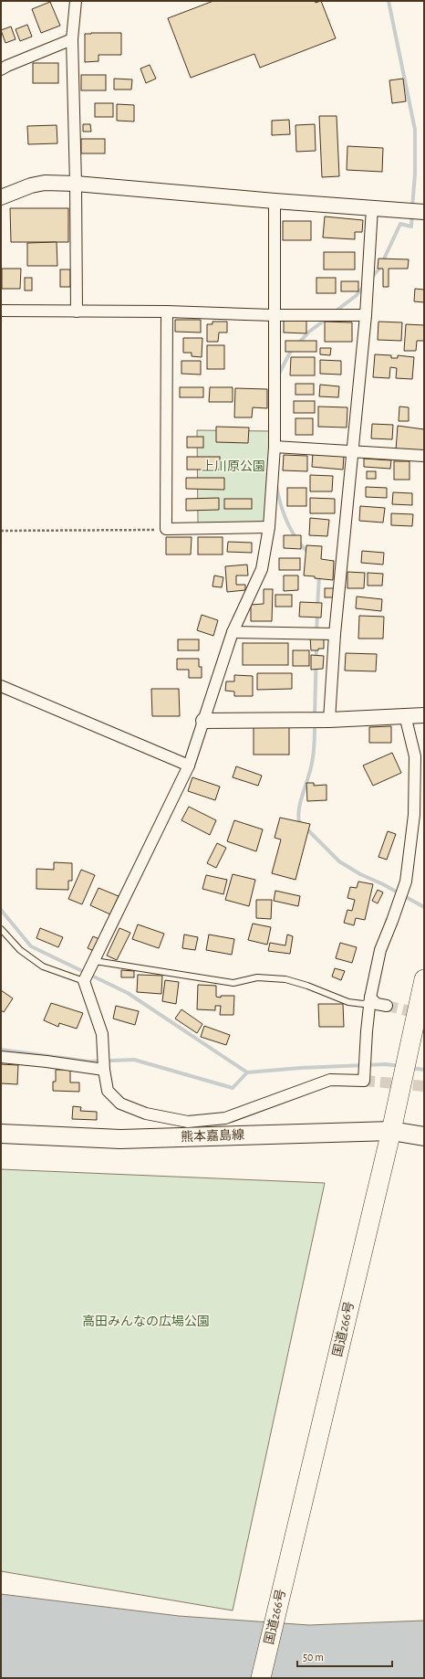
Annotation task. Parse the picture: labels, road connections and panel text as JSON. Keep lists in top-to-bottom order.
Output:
{
  "streets": {
    "highway": ["国道266号"],
    "main road": ["熊本嘉島線"]
  },
  "crossings": [
    ["熊本嘉島線", "国道266号"]
  ],
  "parks": ["上川原公園", "高田みんなの広場公園"],
  "scale_bar": "50 m"
}
